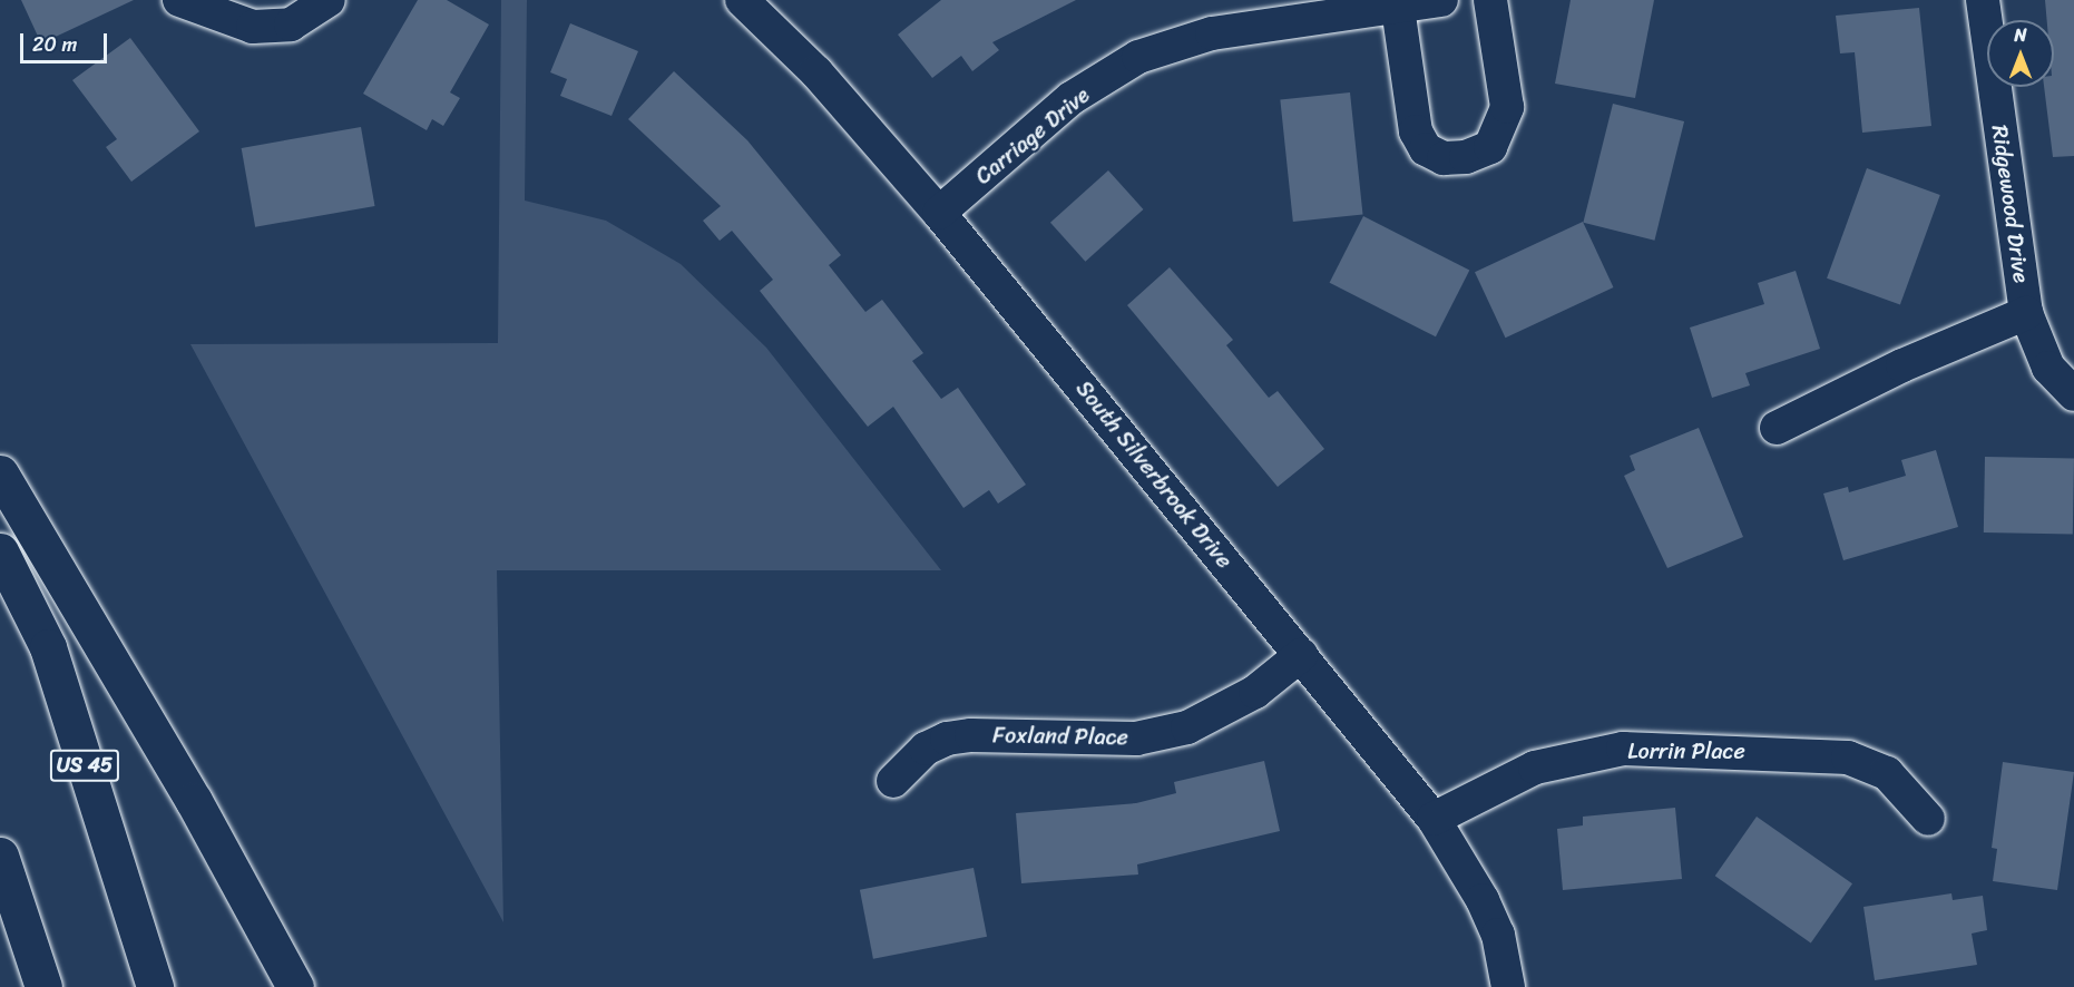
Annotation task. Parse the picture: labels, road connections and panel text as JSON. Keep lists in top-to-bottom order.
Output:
{
  "streets": {
    "highway": ["US 45"],
    "street": [
      "Carriage Drive",
      "Ridgewood Drive",
      "South Silverbrook Drive",
      "Foxland Place",
      "Lorrin Place"
    ]
  },
  "crossings": [
    ["Carriage Drive", "South Silverbrook Drive"],
    ["South Silverbrook Drive", "Foxland Place"],
    ["South Silverbrook Drive", "Lorrin Place"]
  ],
  "scale_bar": "20 m",
  "north": "top"
}
